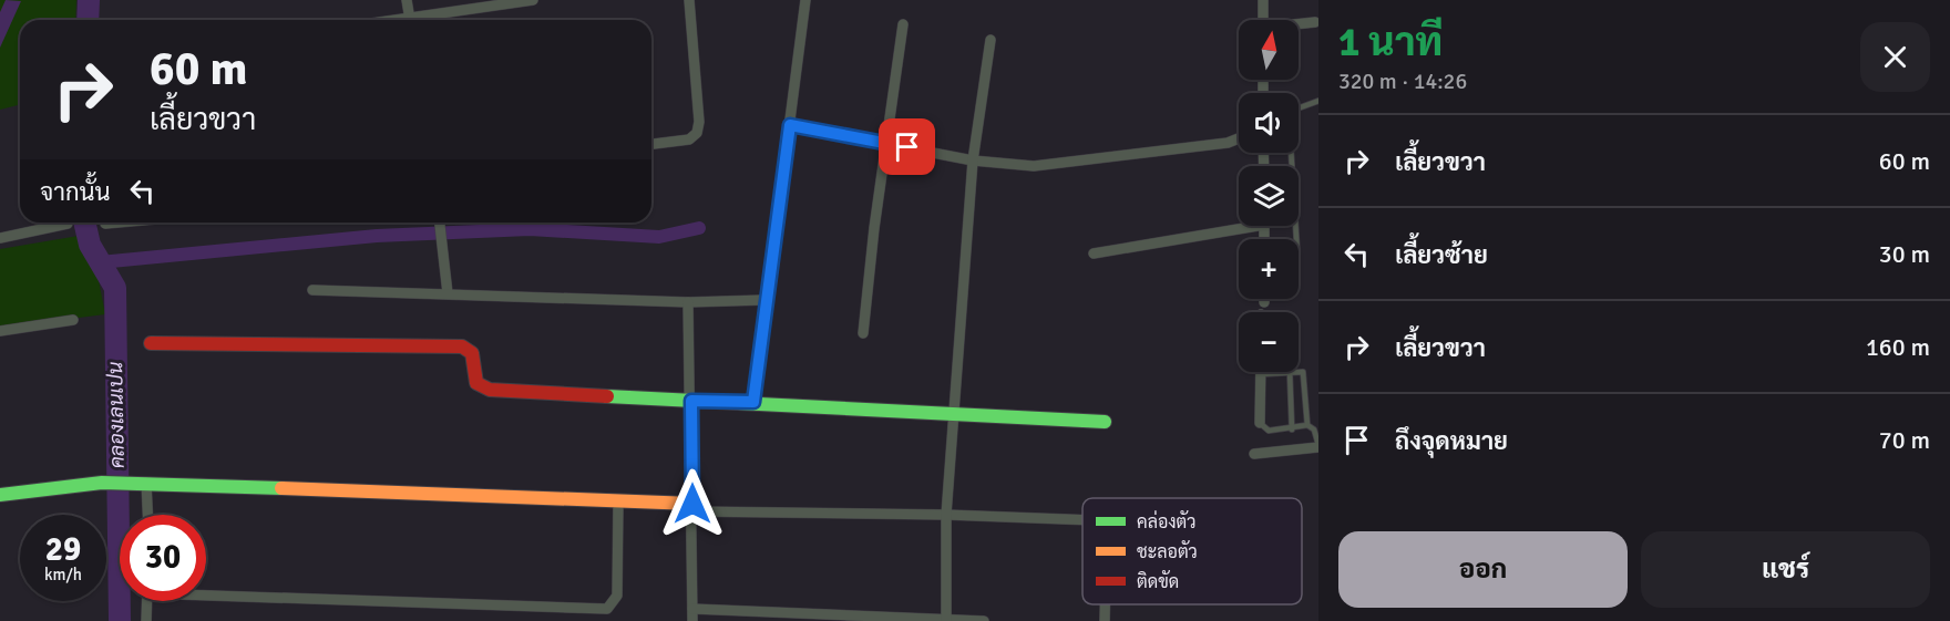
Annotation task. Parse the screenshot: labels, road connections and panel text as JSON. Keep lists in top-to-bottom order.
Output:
{
  "water": ["คลองเลนเปน"],
  "legend": ["คล่องตัว", "ชะลอตัว", "ติดขัด"],
  "north": "top",
  "page": {
    "heading": ["1 นาที", "320 m · 14:26"],
    "map_buttons": ["+", "−"],
    "turn": ["60 m", "เลี้ยวขวา"],
    "list": [
      {
        "name": "เลี้ยวขวา",
        "value": "60 m"
      },
      {
        "name": "เลี้ยวซ้าย",
        "value": "30 m"
      },
      {
        "name": "เลี้ยวขวา",
        "value": "160 m"
      },
      {
        "name": "ถึงจุดหมาย",
        "value": "70 m"
      }
    ],
    "then": "จากนั้น",
    "speed": "29 km/h",
    "limit": "30",
    "buttons": ["ออก", "แชร์"]
  }
}
